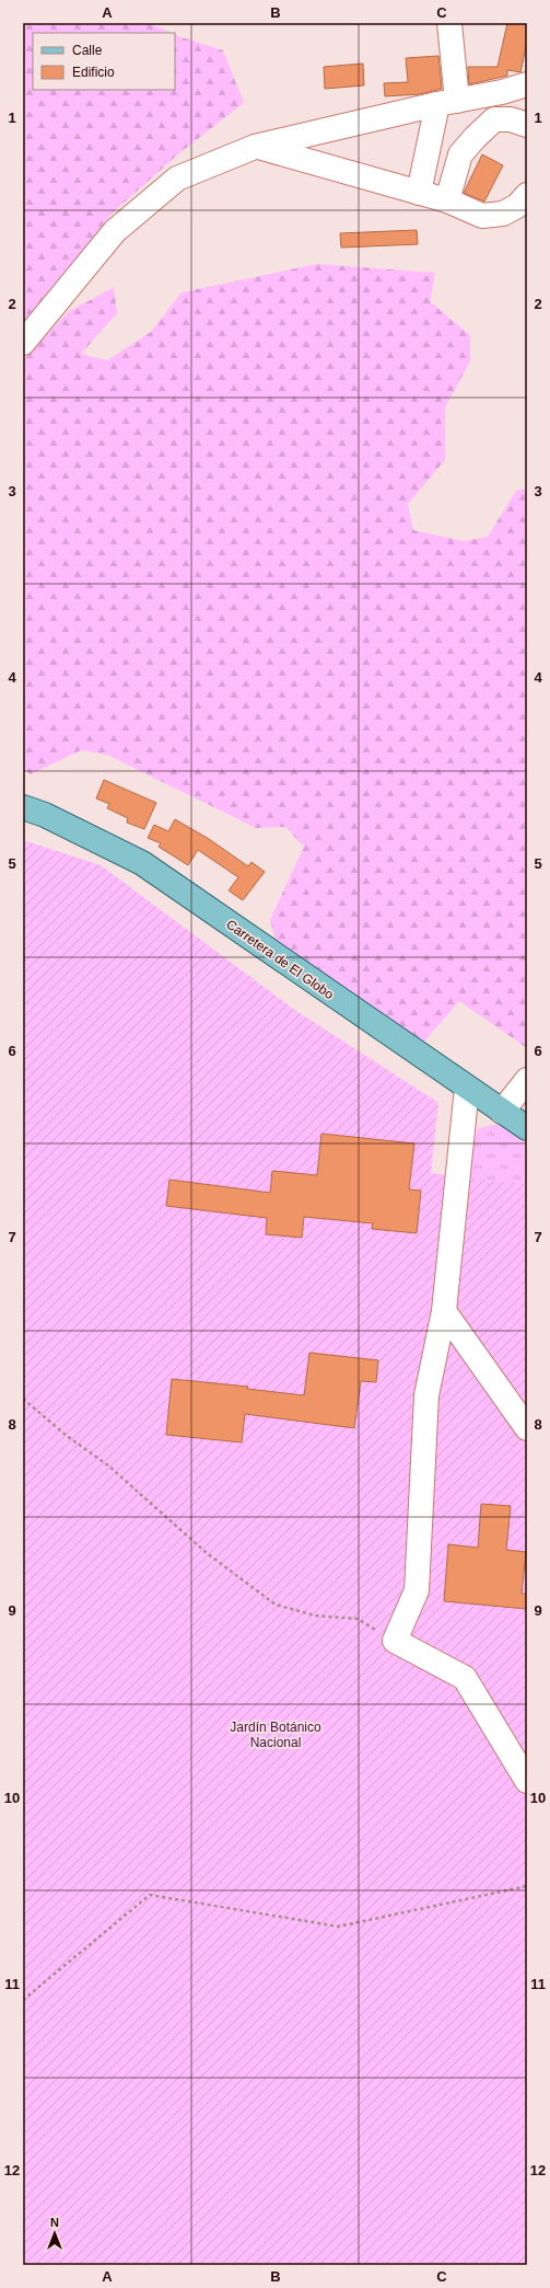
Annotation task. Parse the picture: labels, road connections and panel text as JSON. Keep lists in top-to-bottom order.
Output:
{
  "streets": {
    "main road": ["Carretera de El Globo"]
  },
  "parks": ["Jardín Botánico Nacional"],
  "legend": ["Calle", "Edificio"],
  "north": "top",
  "grid": {
    "columns": ["A", "B", "C"],
    "rows": [
      "1",
      "2",
      "3",
      "4",
      "5",
      "6",
      "7",
      "8",
      "9",
      "10",
      "11",
      "12"
    ]
  }
}
